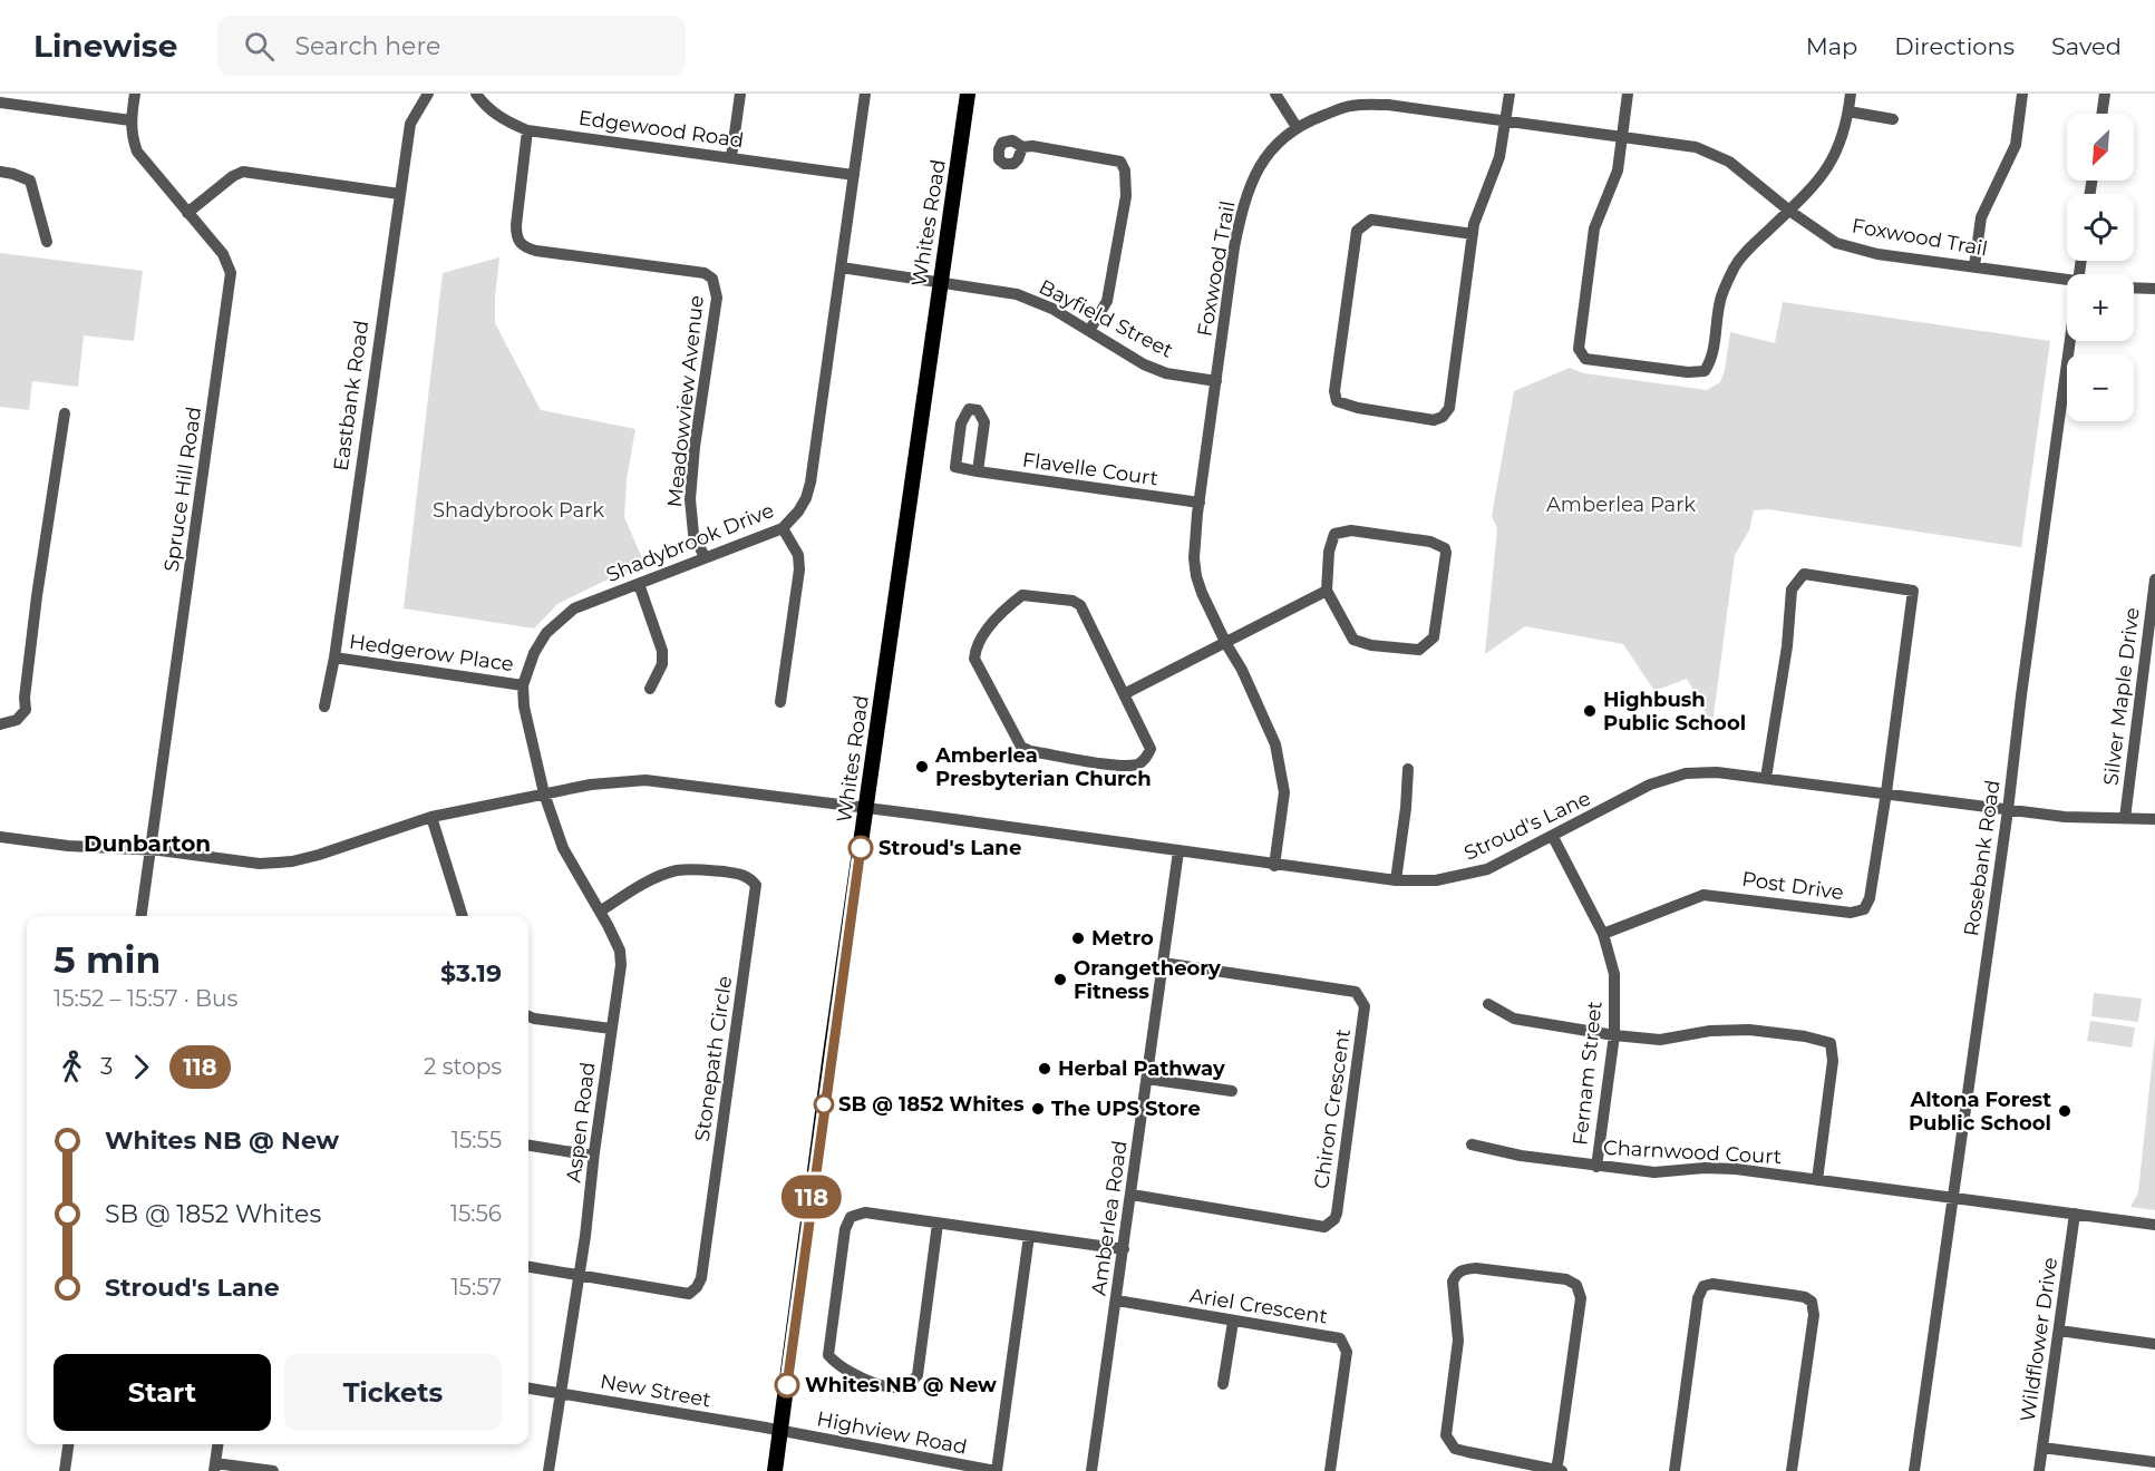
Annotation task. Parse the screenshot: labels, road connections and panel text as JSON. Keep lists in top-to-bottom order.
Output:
{
  "streets": {
    "main road": ["Whites Road"],
    "street": [
      "Edgewood Road",
      "Foxwood Trail",
      "Bayfield Street",
      "Eastbank Road",
      "Meadowview Avenue",
      "Flavelle Court",
      "Spruce Hill Road",
      "Shadybrook Drive",
      "Hedgerow Place",
      "Silver Maple Drive",
      "Stroud's Lane",
      "Rosebank Road",
      "Post Drive",
      "Stonepath Circle",
      "Fernam Street",
      "Chiron Crescent",
      "Aspen Road",
      "Charnwood Court",
      "Amberlea Road",
      "Ariel Crescent",
      "Wildflower Drive",
      "New Street",
      "Highview Road"
    ]
  },
  "crossings": [
    ["Edgewood Road", "Meadowview Avenue"],
    ["Edgewood Road", "Shadybrook Drive"],
    ["Whites Road", "Bayfield Street"],
    ["Whites Road", "Stroud's Lane"],
    ["Whites Road", "New Street"],
    ["Whites Road", "Highview Road"],
    ["Foxwood Trail", "Bayfield Street"],
    ["Foxwood Trail", "Flavelle Court"],
    ["Foxwood Trail", "Stroud's Lane"],
    ["Bayfield Street", "Shadybrook Drive"],
    ["Eastbank Road", "Hedgerow Place"],
    ["Meadowview Avenue", "Shadybrook Drive"],
    ["Spruce Hill Road", "Stroud's Lane"],
    ["Shadybrook Drive", "Hedgerow Place"],
    ["Shadybrook Drive", "Stroud's Lane"],
    ["Shadybrook Drive", "Aspen Road"],
    ["Silver Maple Drive", "Stroud's Lane"],
    ["Stroud's Lane", "Rosebank Road"],
    ["Stroud's Lane", "Post Drive"],
    ["Stroud's Lane", "Fernam Street"],
    ["Stroud's Lane", "Aspen Road"],
    ["Stroud's Lane", "Amberlea Road"],
    ["Rosebank Road", "Charnwood Court"],
    ["Post Drive", "Fernam Street"],
    ["Stonepath Circle", "Aspen Road"],
    ["Fernam Street", "Charnwood Court"],
    ["Chiron Crescent", "Amberlea Road"],
    ["Aspen Road", "New Street"],
    ["Charnwood Court", "Wildflower Drive"],
    ["Amberlea Road", "Ariel Crescent"],
    ["New Street", "Highview Road"]
  ],
  "districts": ["Dunbarton"],
  "parks": ["Amberlea Park", "Shadybrook Park"],
  "places": [
    "Highbush Public School",
    "Amberlea Presbyterian Church",
    "Stroud's Lane",
    "Metro",
    "Orangetheory Fitness",
    "Herbal Pathway",
    "SB @ 1852 Whites",
    "The UPS Store",
    "Altona Forest Public School",
    "Whites NB @ New"
  ],
  "lines": ["bus line 118"],
  "north": "bottom left",
  "page": {
    "header": "Linewise",
    "search": "Search here",
    "nav": ["Map", "Directions", "Saved"],
    "on_map": "118",
    "map_buttons": ["+", "−"],
    "heading": ["5 min", "15:52 – 15:57 · Bus", "$3.19"],
    "legs": ["3", "118", "2 stops"],
    "list": [
      {
        "name": "Whites NB @ New",
        "value": "15:55"
      },
      {
        "name": "SB @ 1852 Whites",
        "value": "15:56"
      },
      {
        "name": "Stroud's Lane",
        "value": "15:57"
      }
    ],
    "buttons": ["Start", "Tickets"]
  }
}
